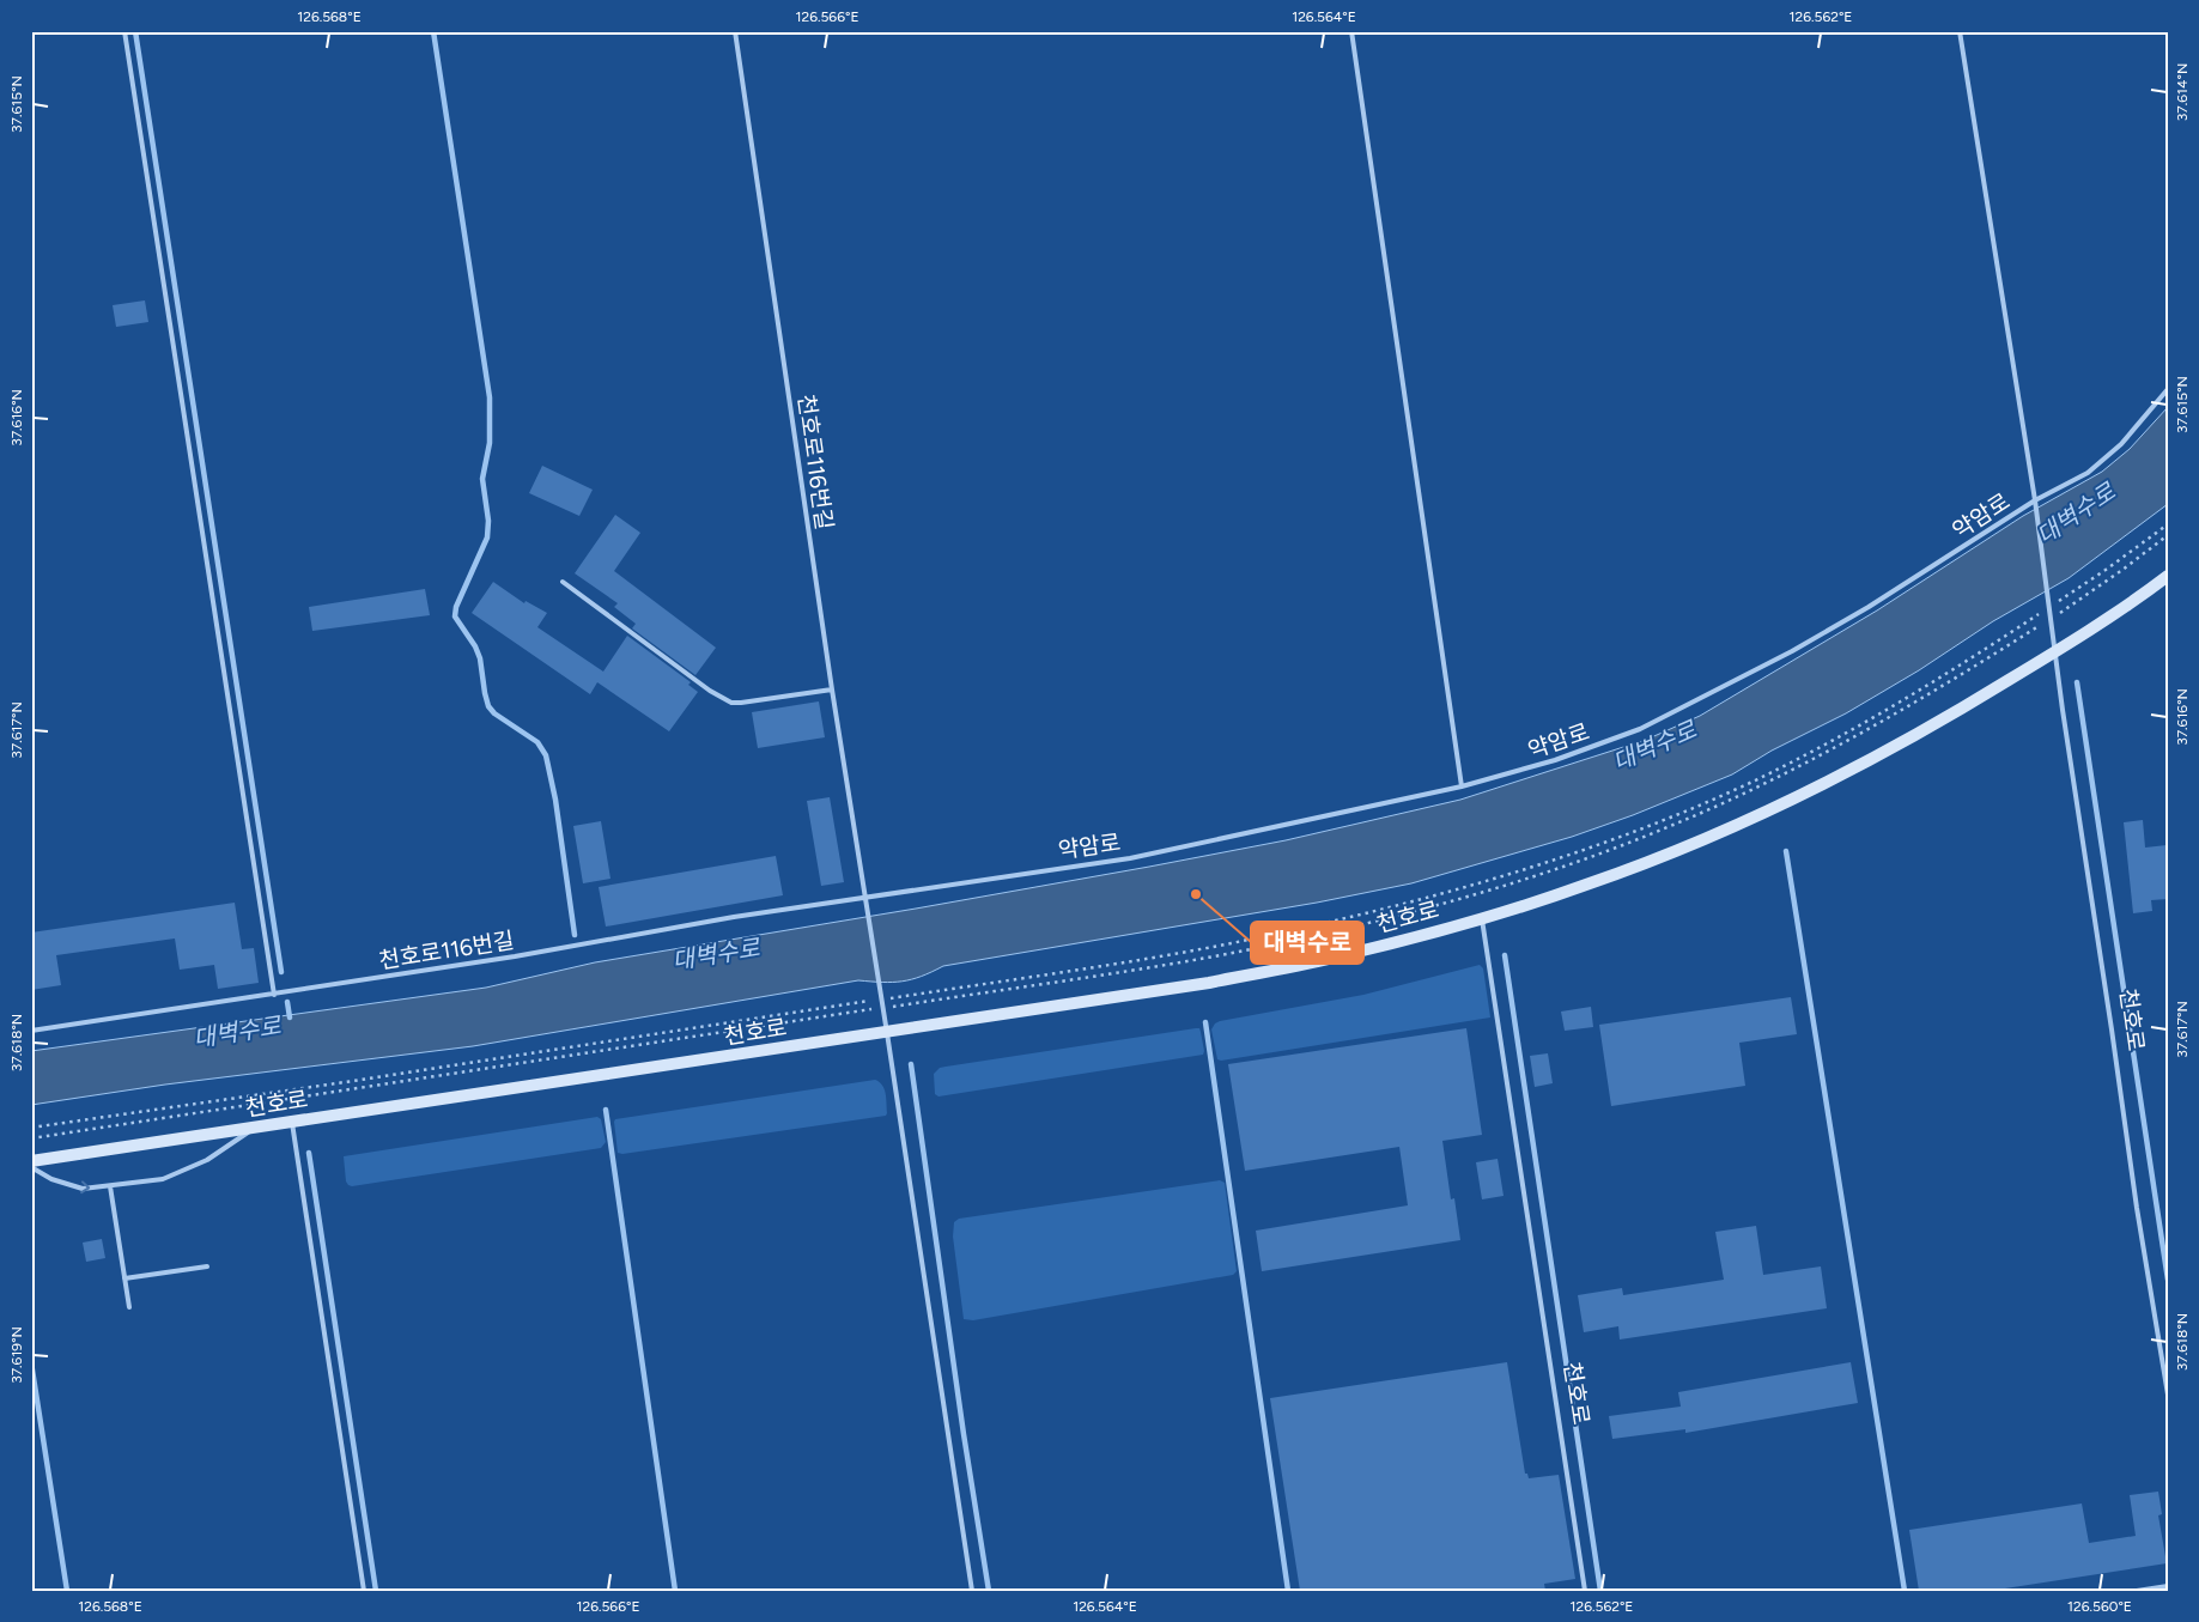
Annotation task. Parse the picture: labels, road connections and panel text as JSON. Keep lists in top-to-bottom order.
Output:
{
  "streets": {
    "street": ["천호로"],
    "lane": ["천호로116번길", "약암로"]
  },
  "crossings": [
    ["천호로116번길", "약암로"],
    ["천호로116번길", "천호로"]
  ],
  "water": ["대벽수로"],
  "places": ["대벽수로"],
  "coordinates": [
    "126.568°E",
    "126.566°E",
    "126.564°E",
    "126.562°E",
    "37.614°N",
    "37.615°N",
    "37.616°N",
    "37.617°N",
    "37.618°N",
    "37.619°N",
    "126.560°E"
  ]
}
